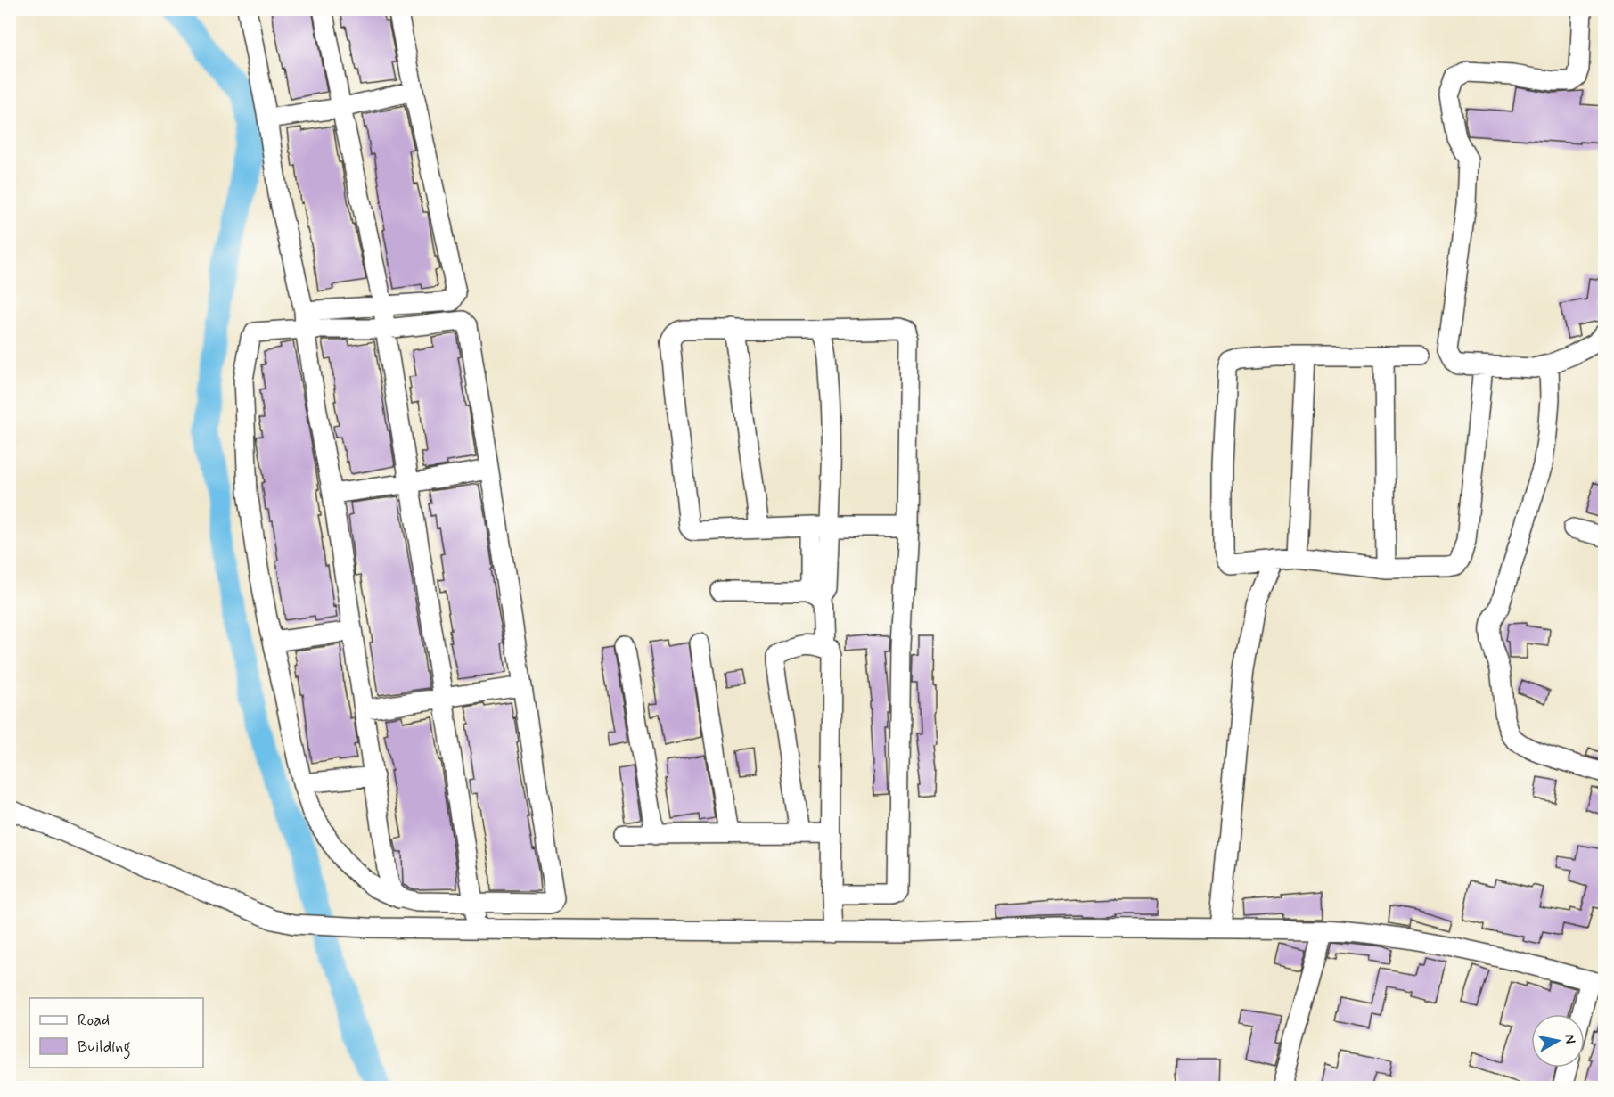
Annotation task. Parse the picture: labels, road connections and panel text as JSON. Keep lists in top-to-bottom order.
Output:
{
  "legend": ["Road", "Building"],
  "north": "right"
}
